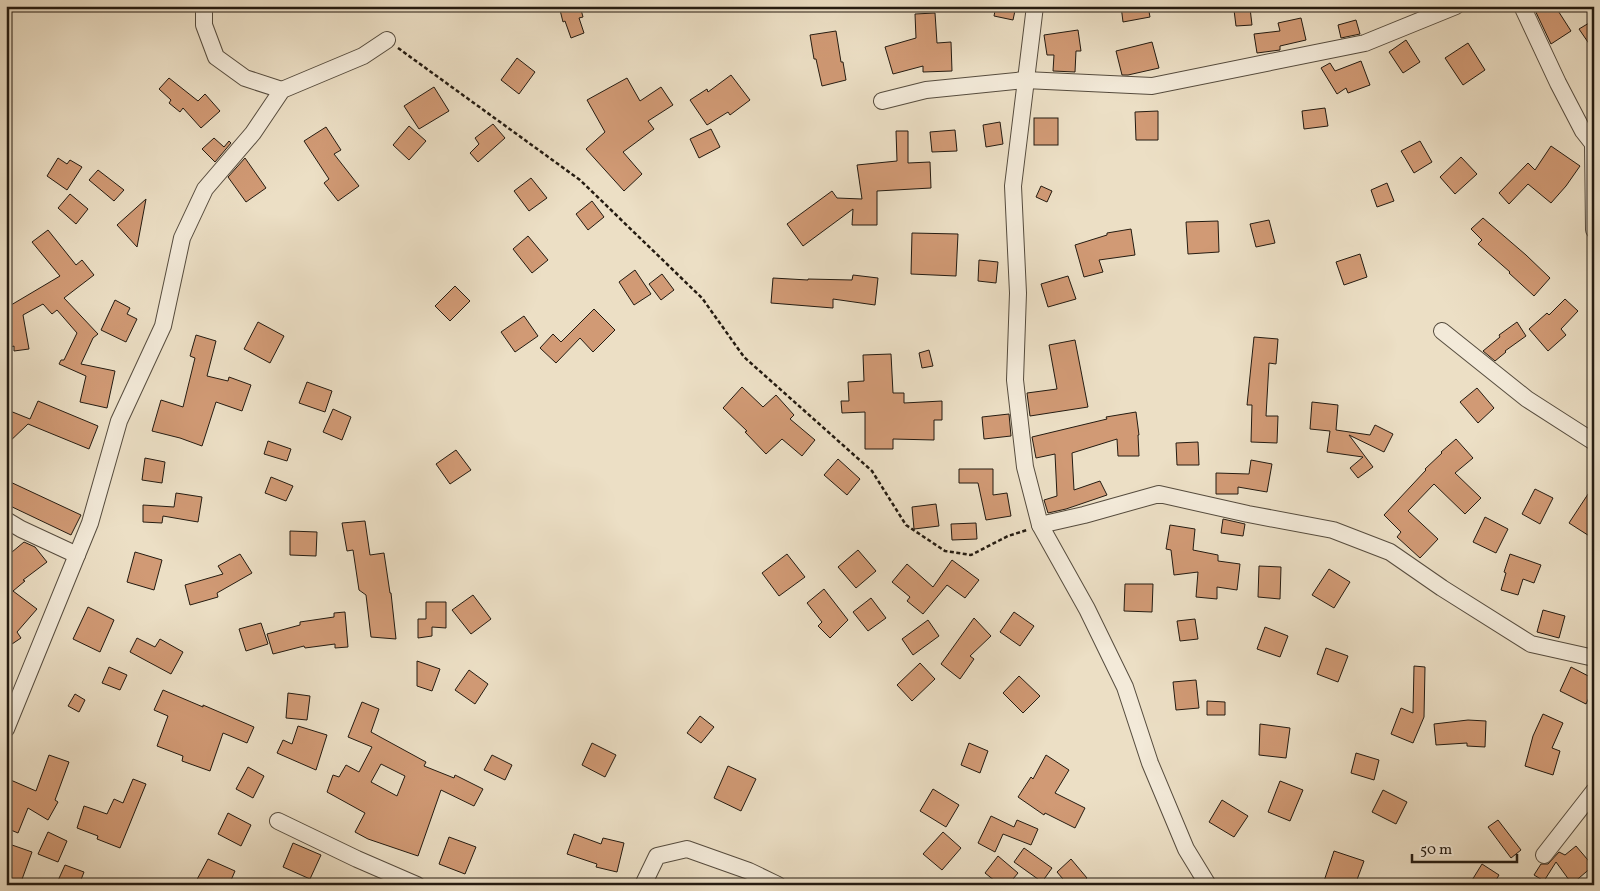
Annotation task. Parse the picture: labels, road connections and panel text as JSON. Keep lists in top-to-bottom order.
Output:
{
  "scale_bar": "50 m"
}
